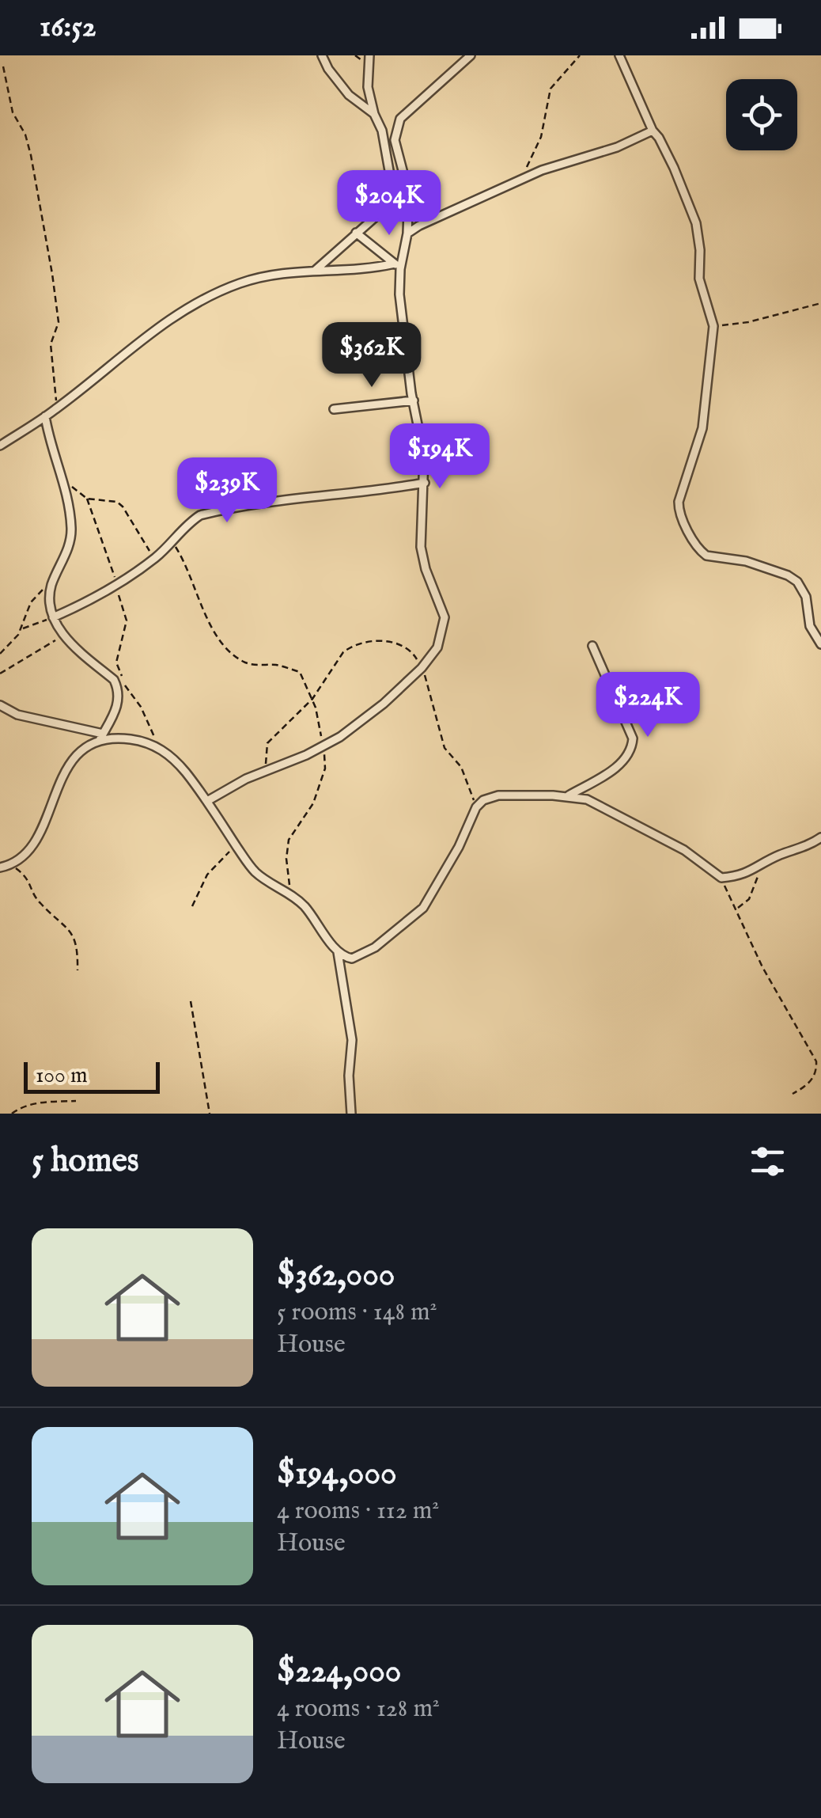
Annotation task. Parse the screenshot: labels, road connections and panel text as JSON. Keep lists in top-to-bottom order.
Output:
{
  "scale_bar": "100 m",
  "page": {
    "status": "16:52",
    "price": [
      "$204K",
      "$362K",
      "$194K",
      "$239K",
      "$224K"
    ],
    "scale": "100 m",
    "heading": "5 homes",
    "list": [
      {
        "name": "$362,000",
        "note": "5 rooms · 148 m² · House"
      },
      {
        "name": "$194,000",
        "note": "4 rooms · 112 m² · House"
      },
      {
        "name": "$224,000",
        "note": "4 rooms · 128 m² · House"
      }
    ]
  }
}
